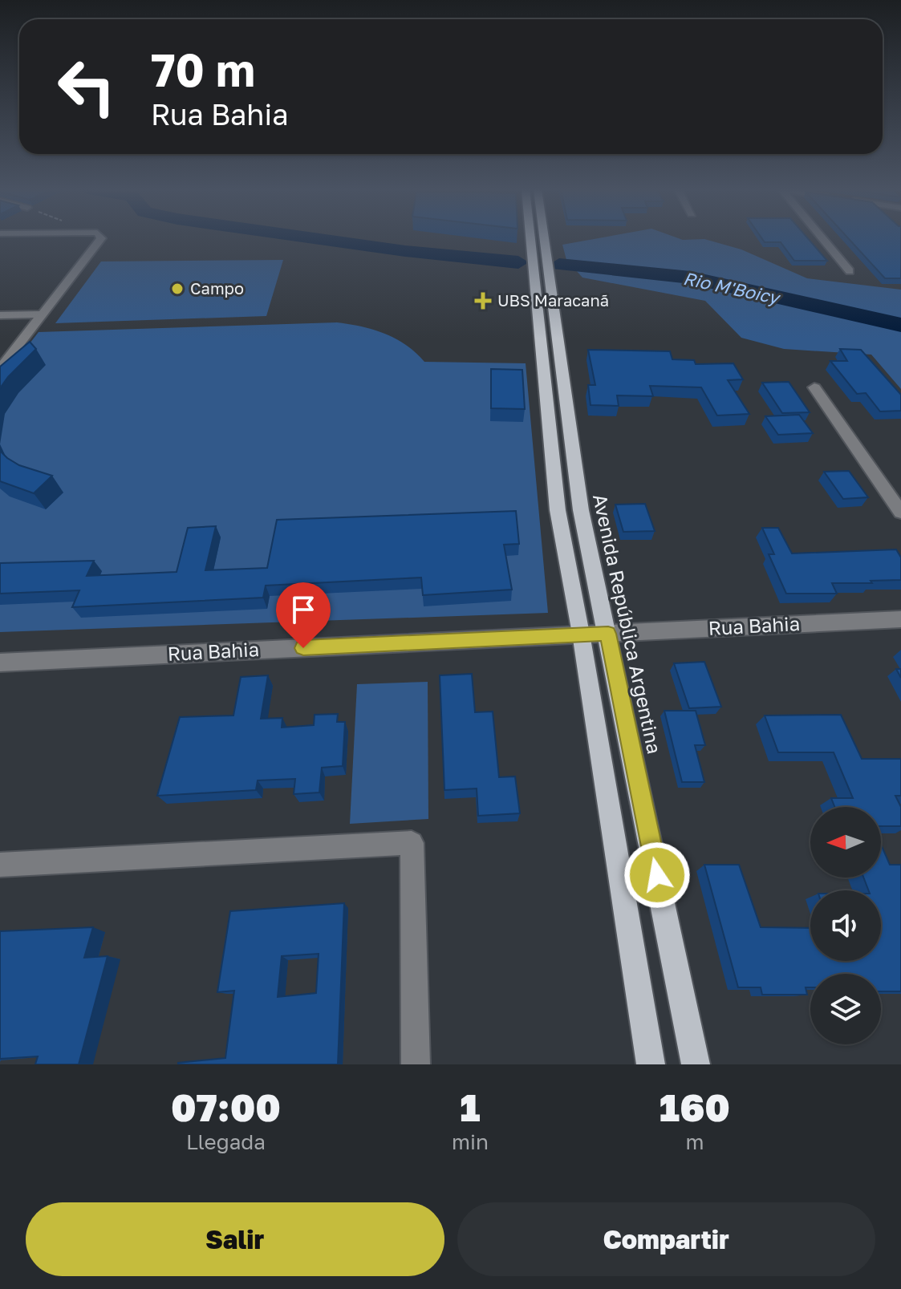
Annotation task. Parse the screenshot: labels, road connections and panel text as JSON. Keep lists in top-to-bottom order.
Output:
{
  "streets": {
    "main road": ["Avenida República Argentina"],
    "street": ["Rua Bahia"]
  },
  "crossings": [
    ["Avenida República Argentina", "Rua Bahia"]
  ],
  "water": ["Rio M'Boicy"],
  "places": {
    "other": ["Campo"],
    "health": ["UBS Maracanã"]
  },
  "north": "left",
  "page": {
    "turn": ["70 m", "Rua Bahia"],
    "eta": [
      "07:00",
      "Llegada",
      "1",
      "min",
      "160",
      "m"
    ],
    "buttons": ["Salir", "Compartir"]
  }
}
